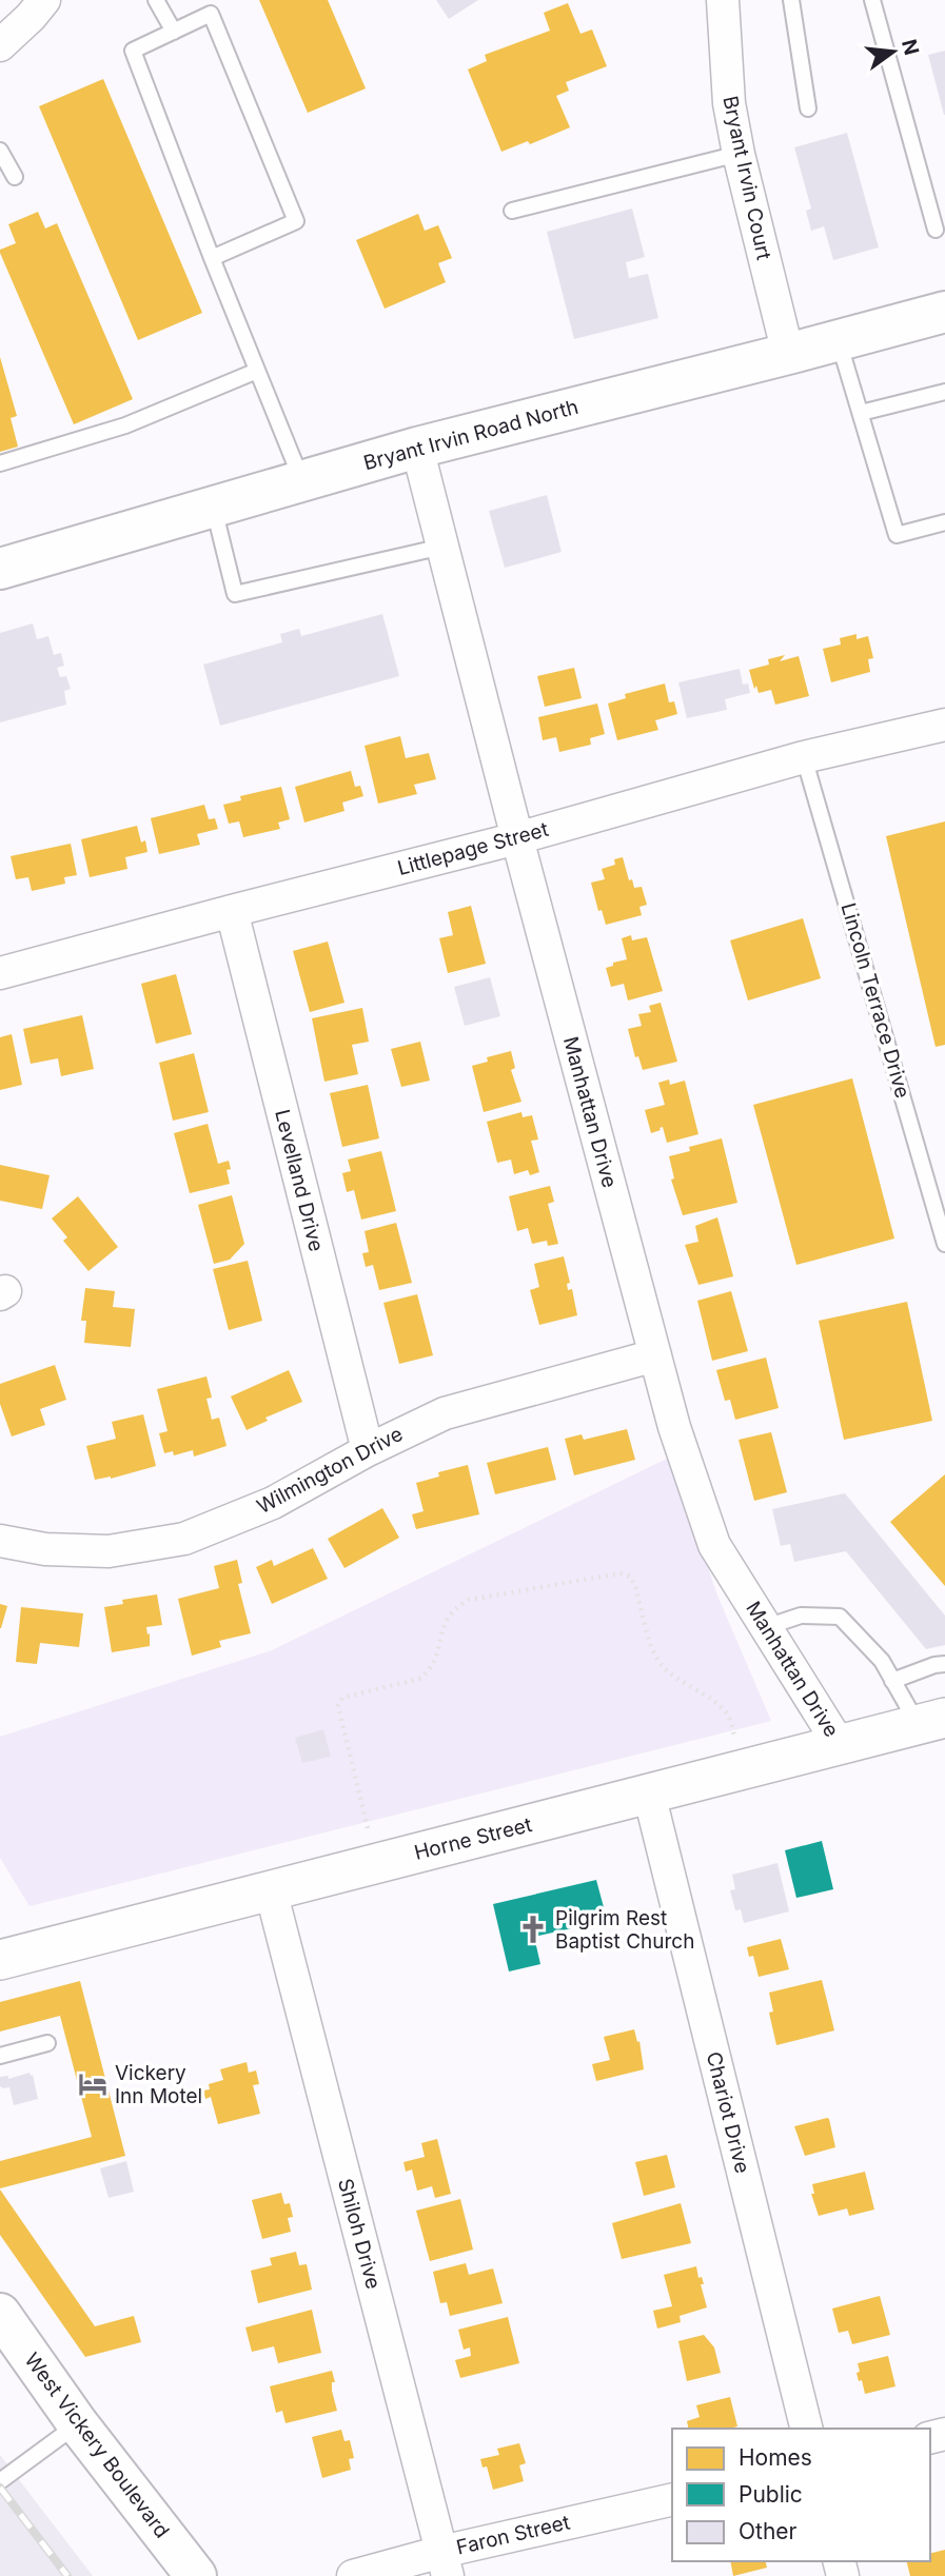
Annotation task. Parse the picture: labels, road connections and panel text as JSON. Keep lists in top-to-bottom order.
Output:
{
  "streets": {
    "main road": ["Bryant Irvin Road North", "West Vickery Boulevard"],
    "street": [
      "Bryant Irvin Court",
      "Littlepage Street",
      "Manhattan Drive",
      "Levelland Drive",
      "Wilmington Drive",
      "Horne Street",
      "Chariot Drive",
      "Shiloh Drive",
      "Faron Street"
    ],
    "lane": ["Lincoln Terrace Drive"]
  },
  "crossings": [
    ["Bryant Irvin Court", "Bryant Irvin Road North"],
    ["Bryant Irvin Road North", "Manhattan Drive"],
    ["Littlepage Street", "Lincoln Terrace Drive"],
    ["Littlepage Street", "Manhattan Drive"],
    ["Littlepage Street", "Levelland Drive"],
    ["Manhattan Drive", "Wilmington Drive"],
    ["Manhattan Drive", "Horne Street"],
    ["Levelland Drive", "Wilmington Drive"],
    ["Horne Street", "Chariot Drive"],
    ["Horne Street", "Shiloh Drive"],
    ["Shiloh Drive", "Faron Street"]
  ],
  "places": {
    "church": ["Pilgrim Rest Baptist Church"],
    "hotel": ["Vickery Inn Motel"]
  },
  "legend": ["Homes", "Public", "Other"],
  "north": "right"
}
